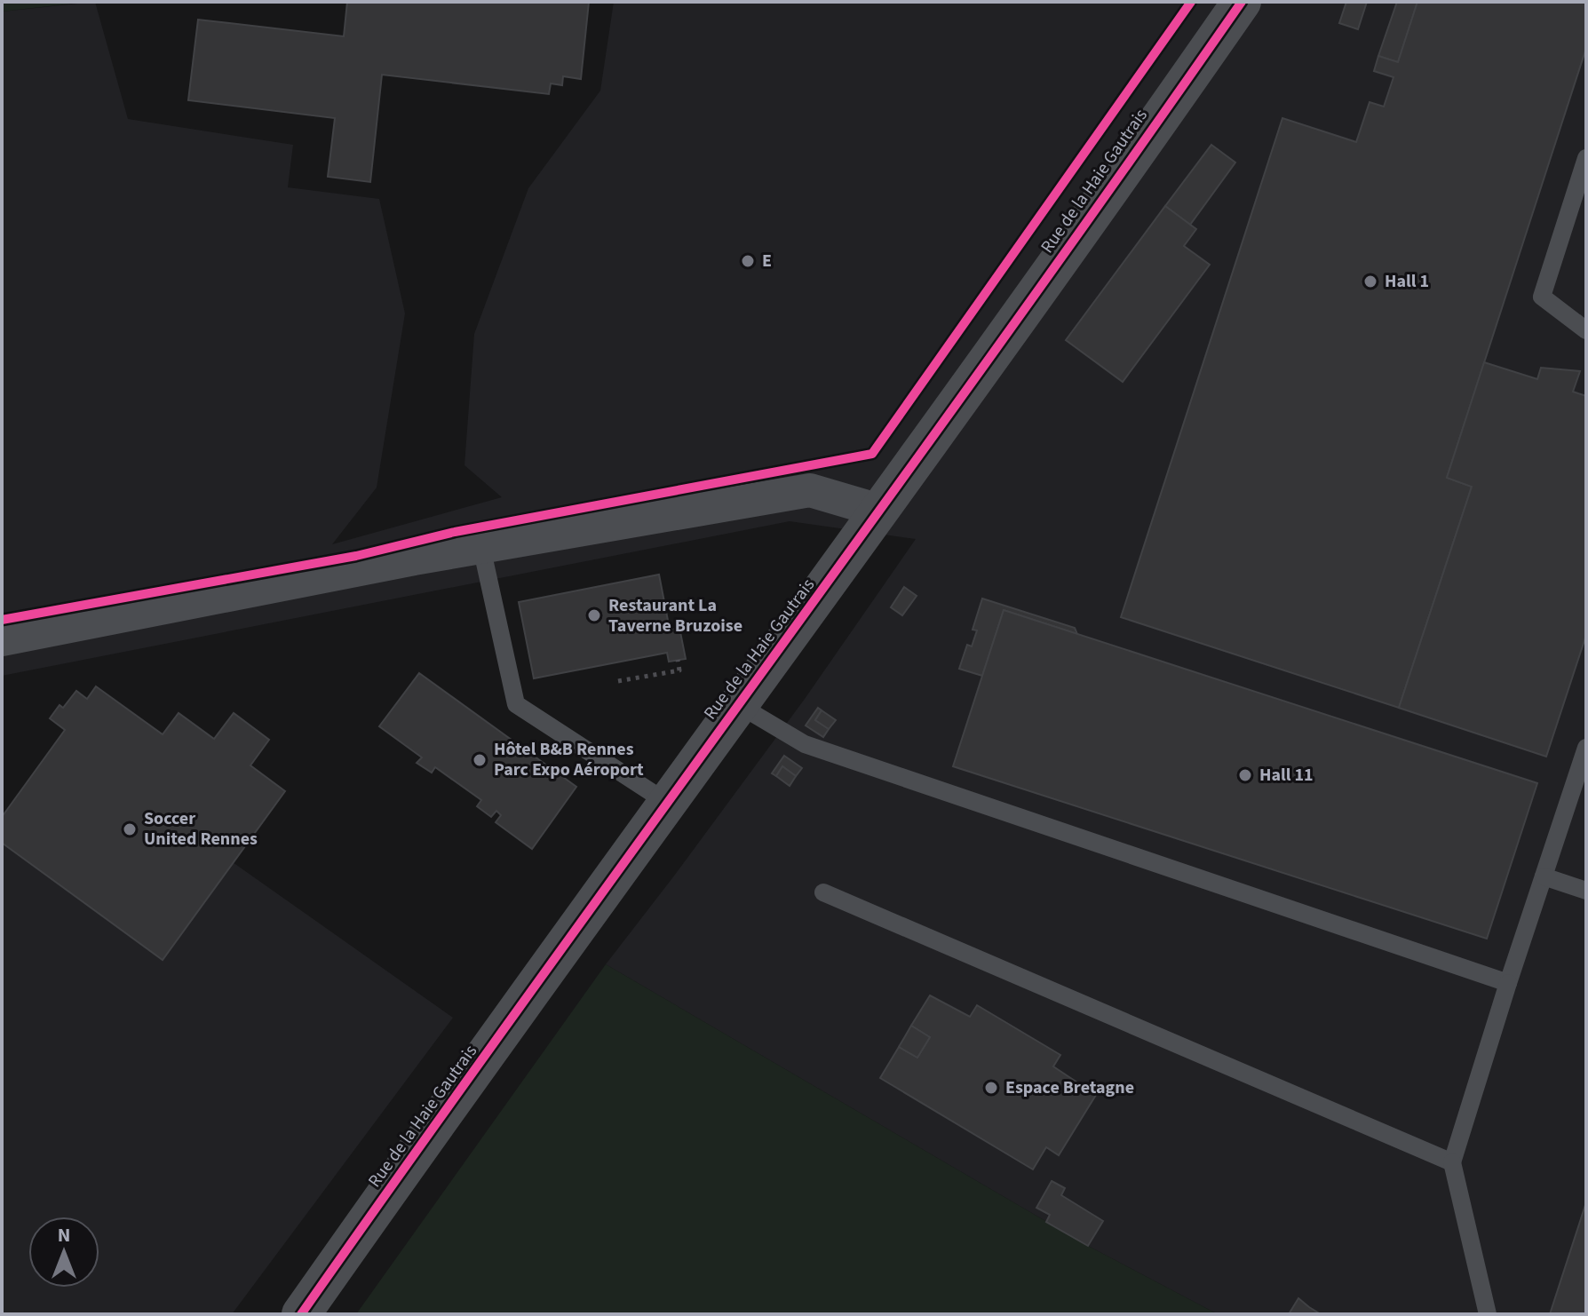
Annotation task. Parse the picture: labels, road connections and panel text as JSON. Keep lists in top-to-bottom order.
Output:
{
  "streets": {
    "street": ["Rue de la Haie Gautrais"]
  },
  "places": [
    "E",
    "Hall 1",
    "Restaurant La Taverne Bruzoise",
    "Hôtel B&B Rennes Parc Expo Aéroport",
    "Hall 11",
    "Soccer United Rennes",
    "Espace Bretagne"
  ],
  "north": "top"
}
